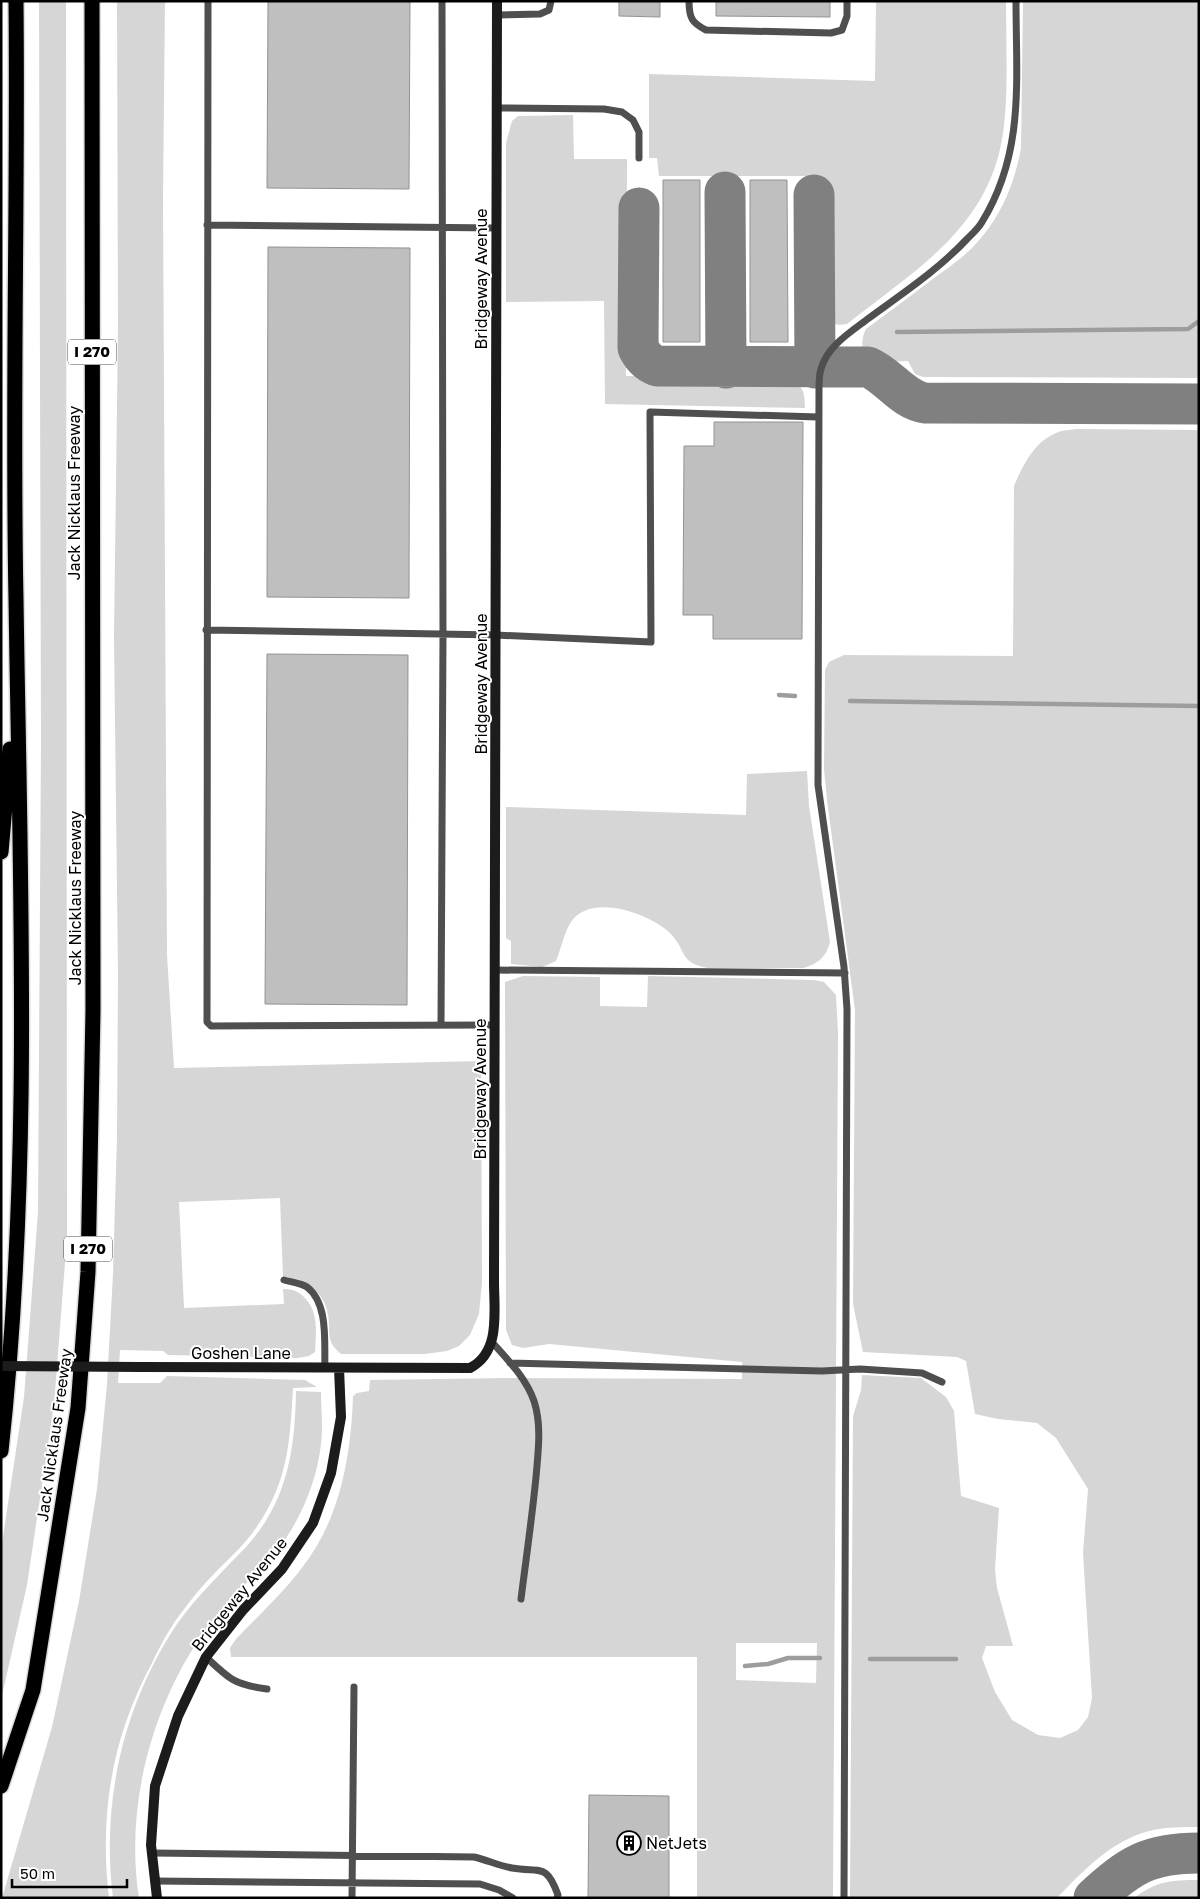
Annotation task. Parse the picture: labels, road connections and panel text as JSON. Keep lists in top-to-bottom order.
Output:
{
  "streets": {
    "highway": ["I 270", "Jack Nicklaus Freeway"],
    "street": ["Bridgeway Avenue", "Goshen Lane"]
  },
  "crossings": [
    ["Bridgeway Avenue", "Goshen Lane"]
  ],
  "places": {
    "building": ["NetJets"]
  },
  "scale_bar": "50 m"
}
